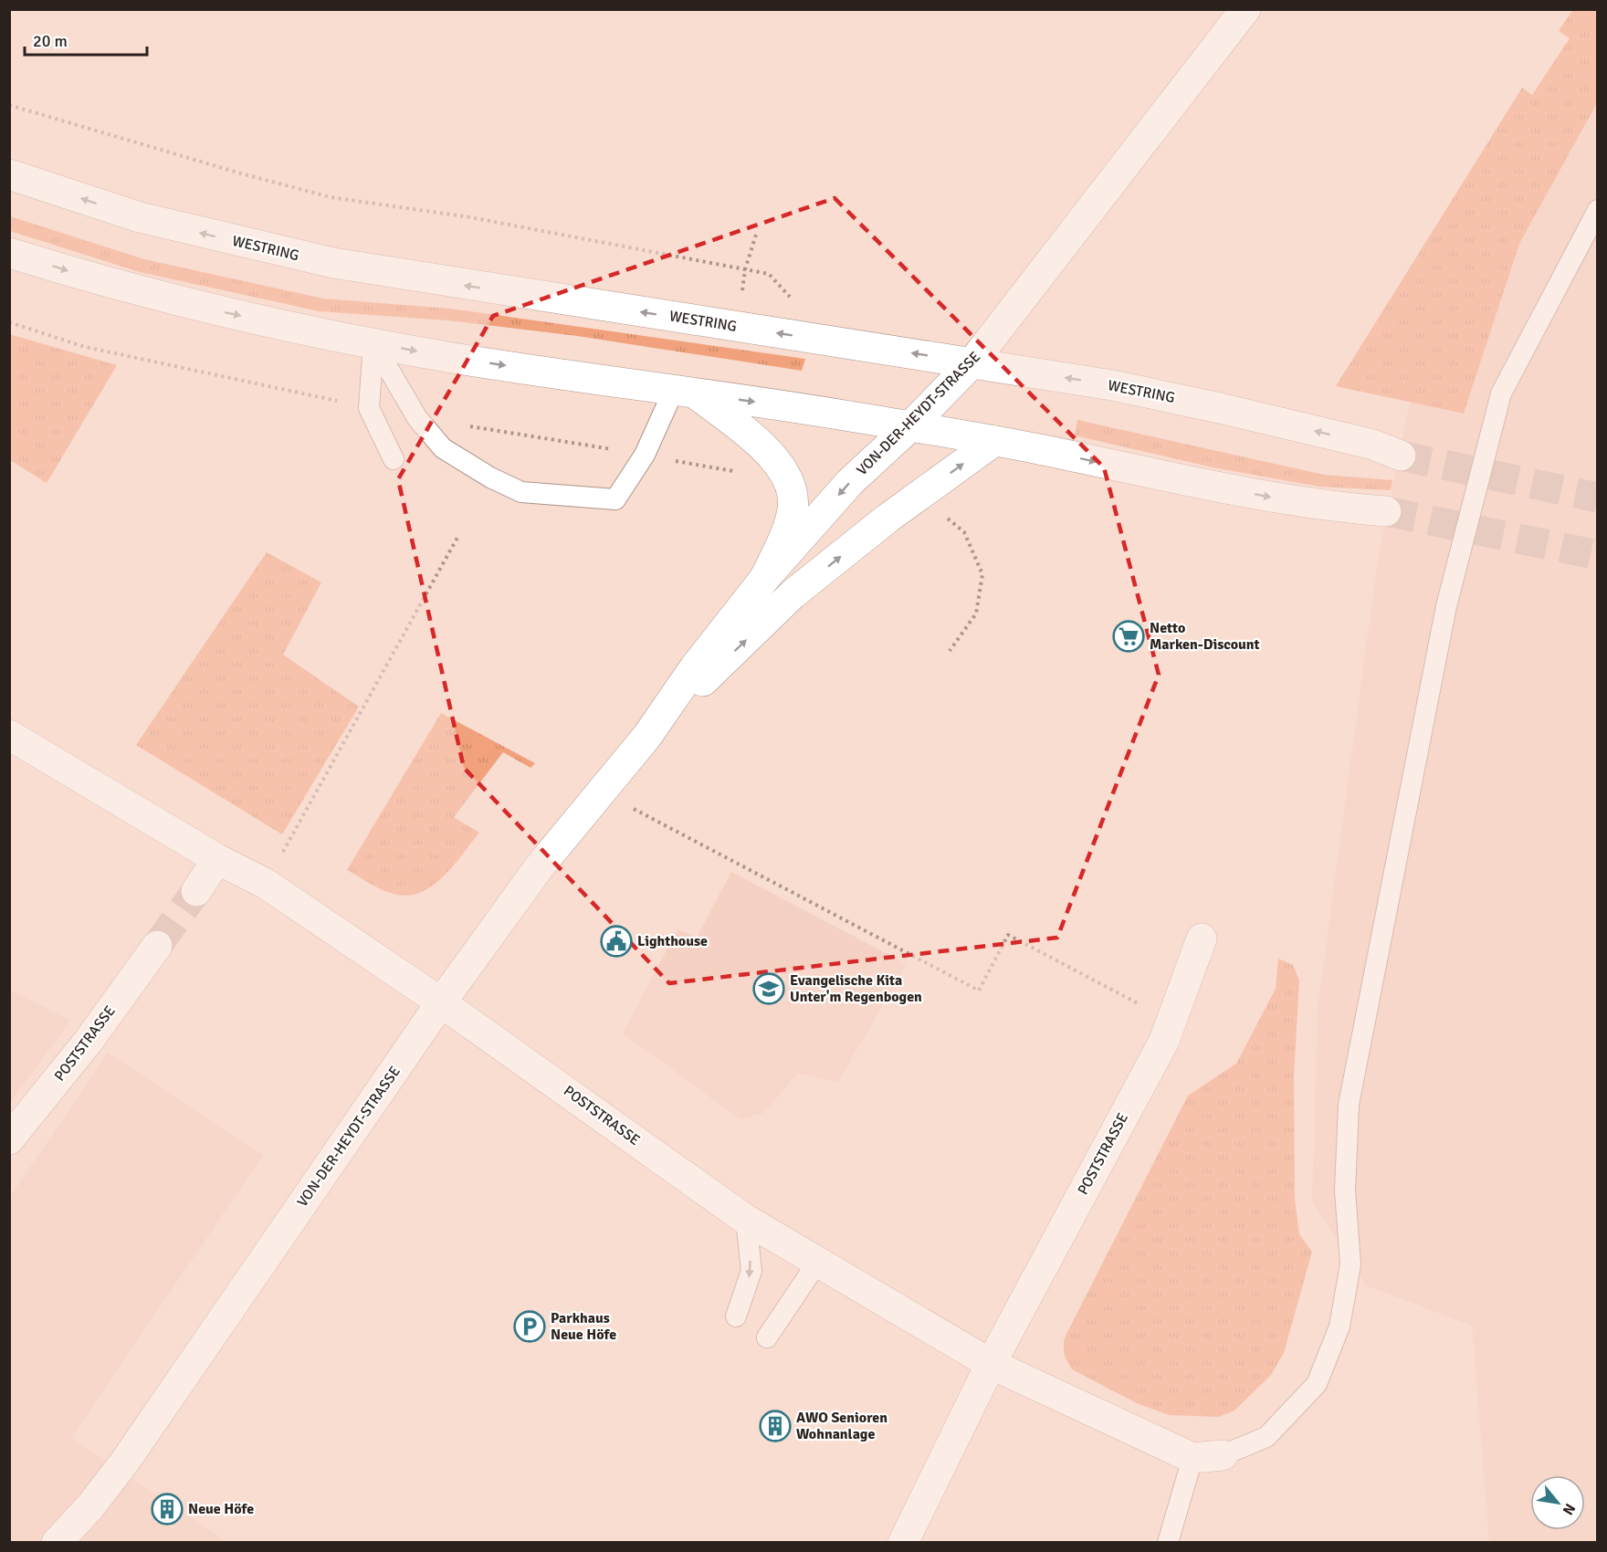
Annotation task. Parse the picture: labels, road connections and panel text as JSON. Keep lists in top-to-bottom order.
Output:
{
  "streets": {
    "street": ["WESTRING", "VON-DER-HEYDT-STRASSE", "POSTSTRASSE"]
  },
  "crossings": [
    ["WESTRING", "VON-DER-HEYDT-STRASSE"],
    ["VON-DER-HEYDT-STRASSE", "POSTSTRASSE"]
  ],
  "places": {
    "supermarket": ["Netto Marken-Discount"],
    "public building": ["Lighthouse"],
    "school or university": ["Evangelische Kita Unter'm Regenbogen"],
    "parking": ["Parkhaus Neue Höfe"],
    "building": ["AWO Senioren Wohnanlage", "Neue Höfe"]
  },
  "scale_bar": "20 m",
  "north": "bottom right"
}
